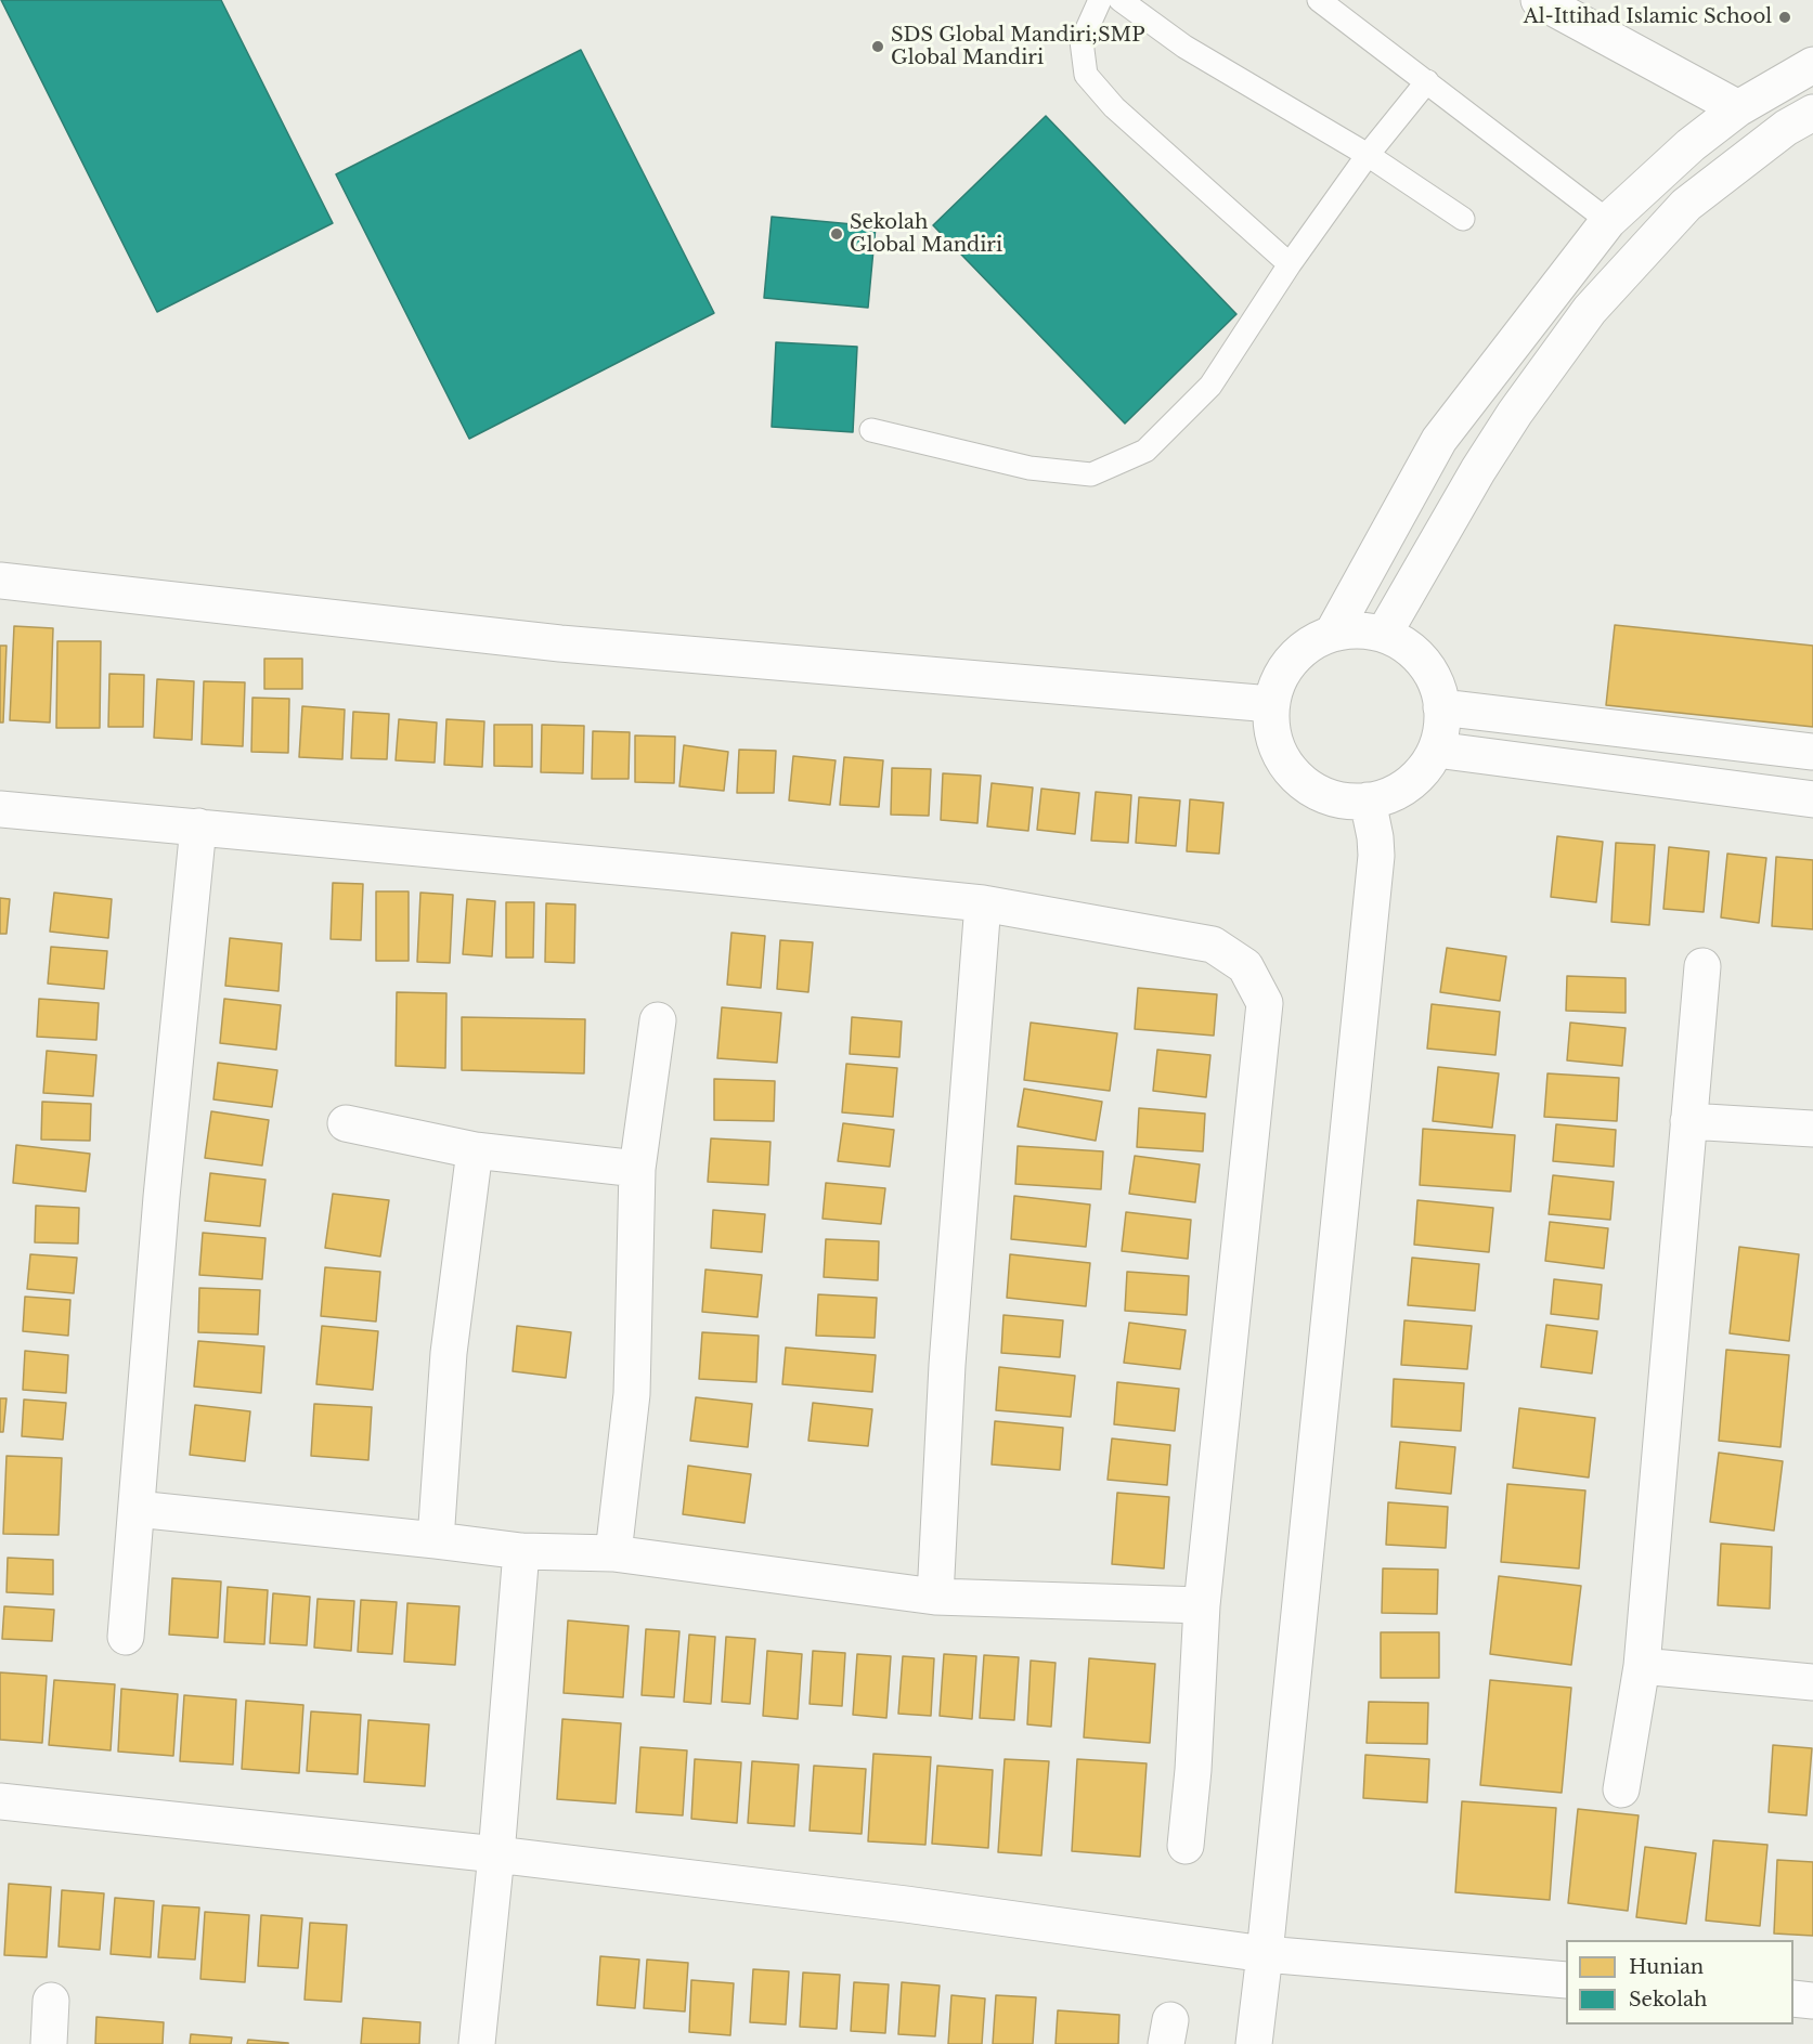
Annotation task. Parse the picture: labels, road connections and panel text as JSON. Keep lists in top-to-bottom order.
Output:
{
  "places": ["Al-Ittihad Islamic School", "SDS Global Mandiri;SMP Global Mandiri", "Sekolah Global Mandiri"],
  "legend": ["Hunian", "Sekolah"]
}
